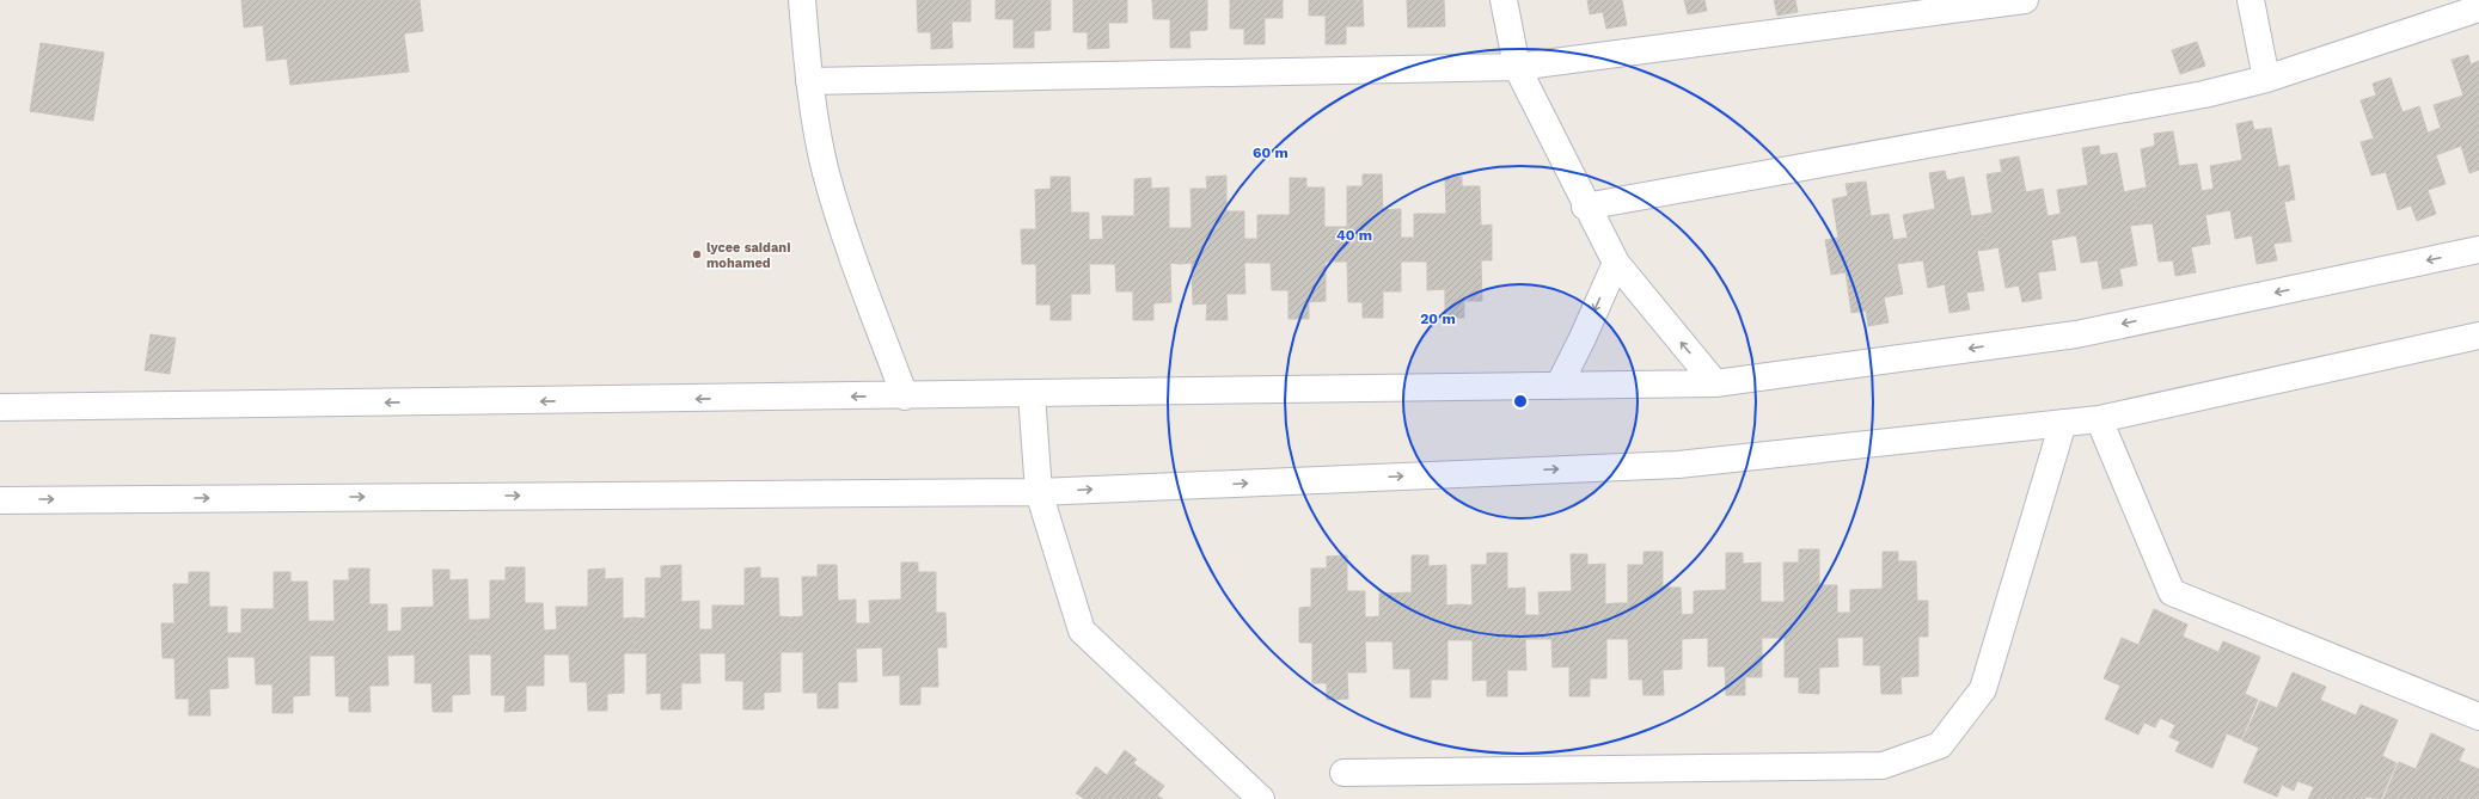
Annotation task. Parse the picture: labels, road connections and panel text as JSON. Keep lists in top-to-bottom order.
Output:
{
  "places": ["lycee saidani mohamed"],
  "rings": ["60 m", "40 m", "20 m"]
}
